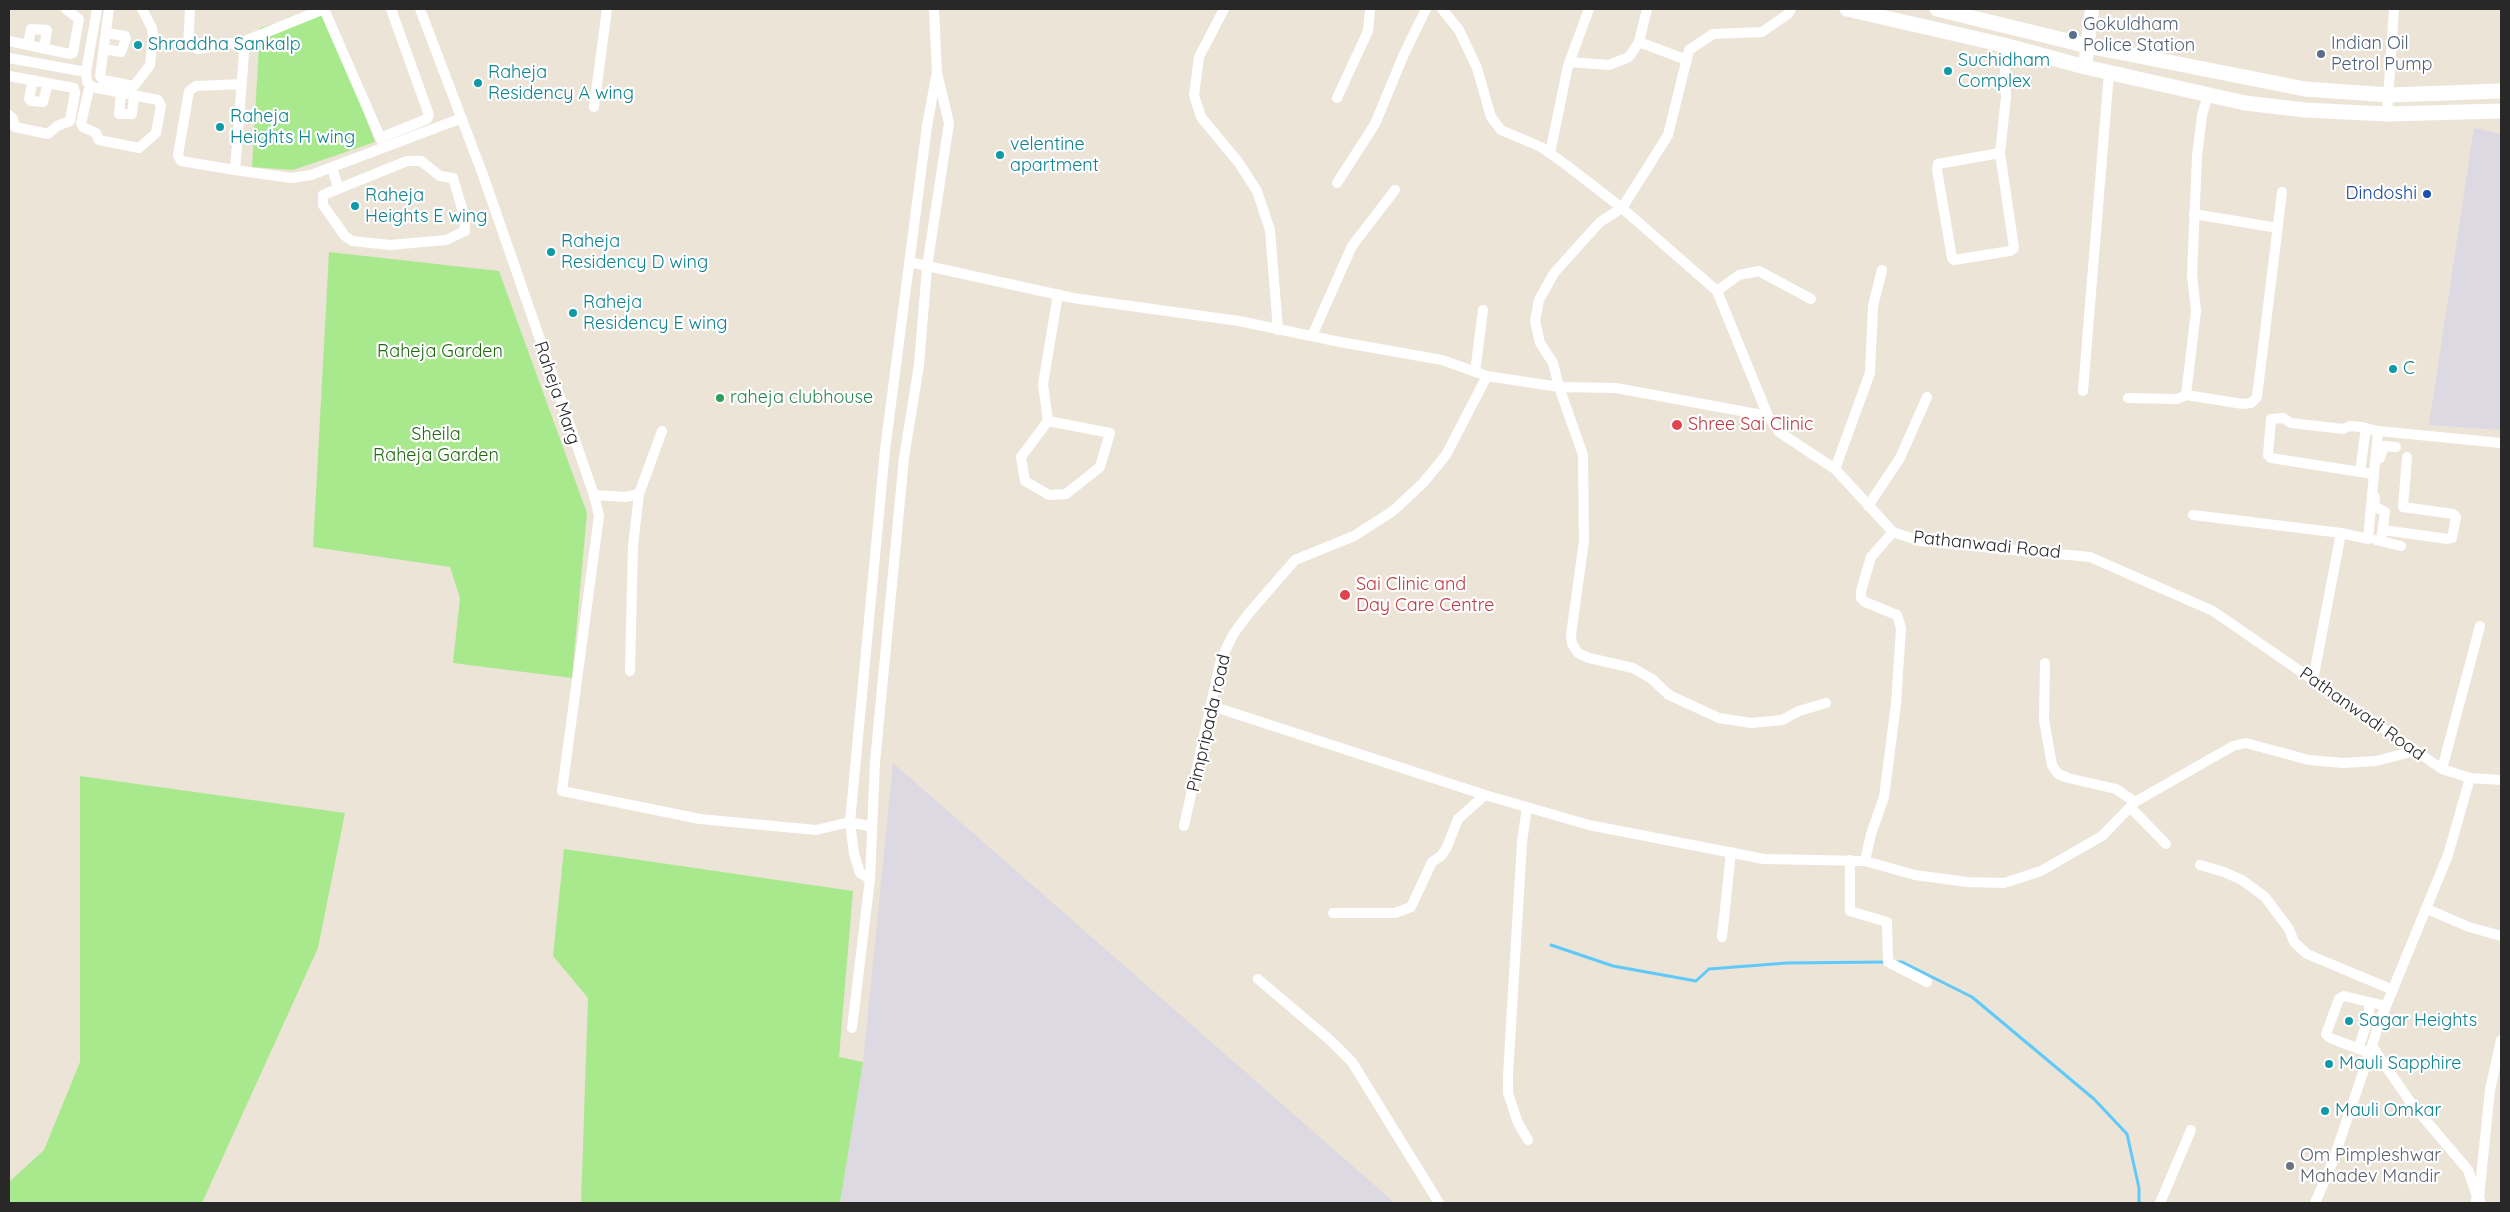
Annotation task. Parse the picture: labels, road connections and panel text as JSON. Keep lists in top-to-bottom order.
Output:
{
  "streets": {
    "street": ["Raheja Marg", "Pathanwadi Road", "Pimpripada road"]
  },
  "parks": ["Raheja Garden", "Sheila Raheja Garden"],
  "places": [
    "Gokuldham Police Station",
    "Shraddha Sankalp",
    "Indian Oil Petrol Pump",
    "Suchidham Complex",
    "Raheja Residency A wing",
    "Raheja Heights H wing",
    "velentine apartment",
    "Dindoshi",
    "Raheja Heights E wing",
    "Raheja Residency D wing",
    "Raheja Residency E wing",
    "C",
    "raheja clubhouse",
    "Shree Sai Clinic",
    "Sai Clinic and Day Care Centre",
    "Sagar Heights",
    "Mauli Sapphire",
    "Mauli Omkar",
    "Om Pimpleshwar Mahadev Mandir"
  ]
}
